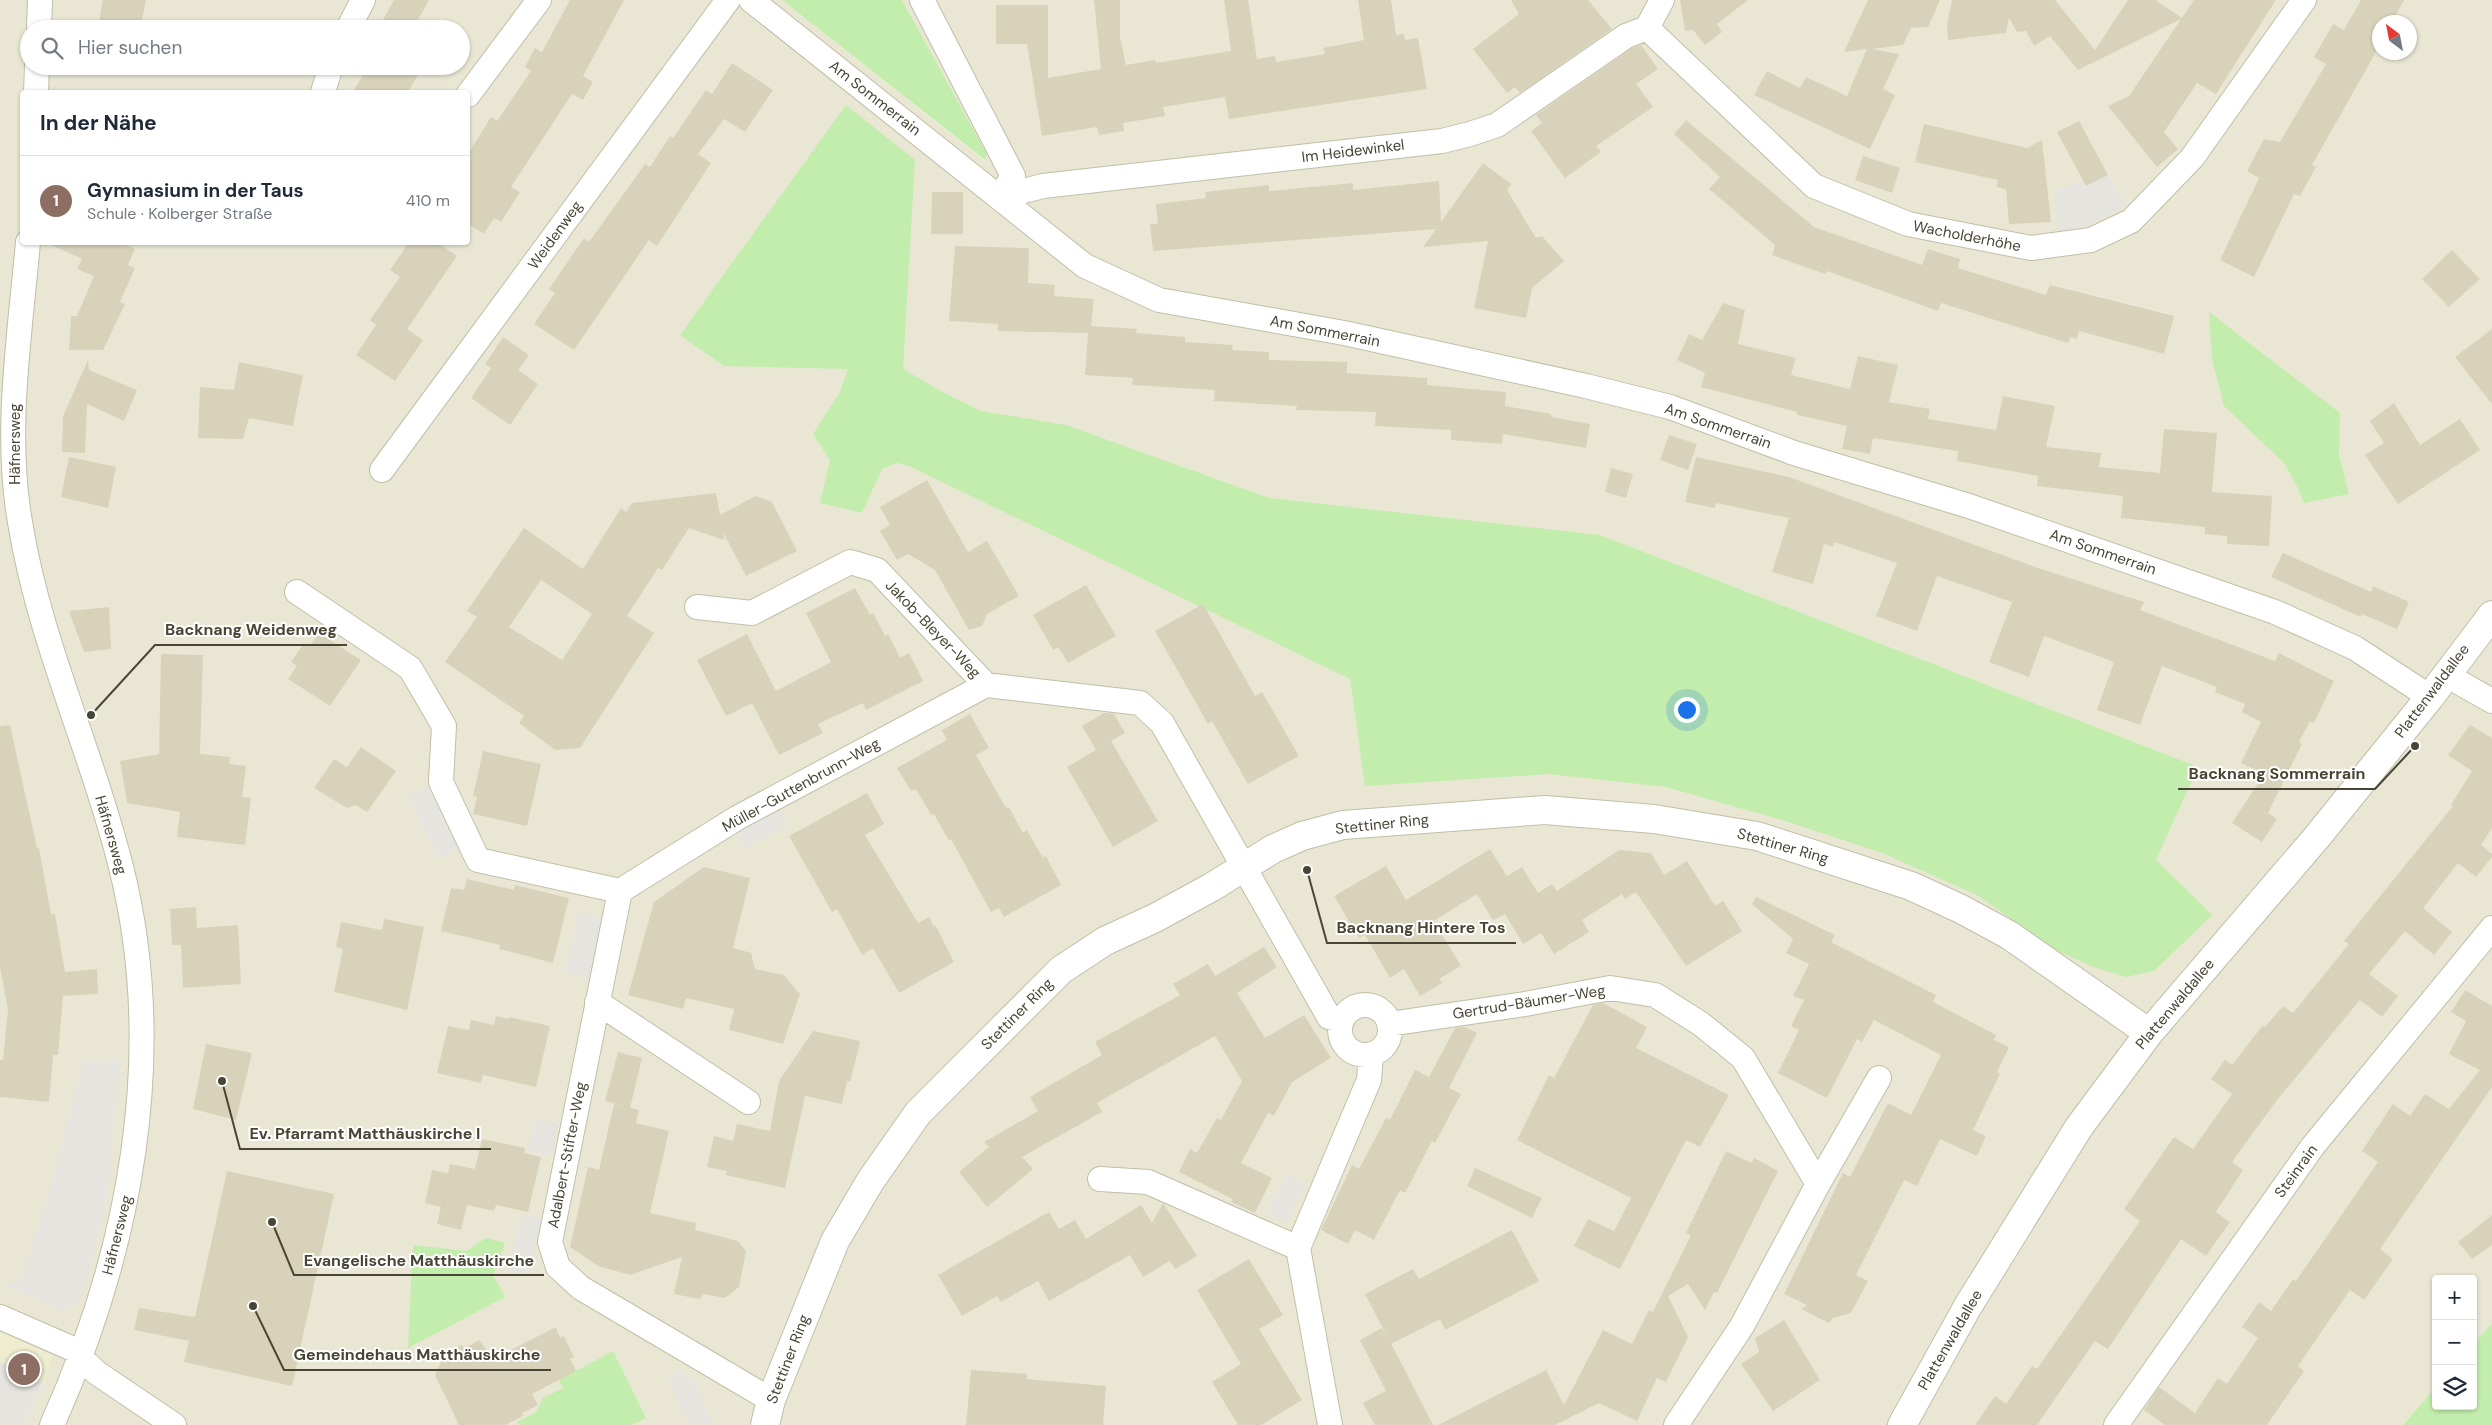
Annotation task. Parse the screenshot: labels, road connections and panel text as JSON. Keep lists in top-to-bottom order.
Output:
{
  "streets": {
    "street": [
      "Am Sommerrain",
      "Im Heidewinkel",
      "Weidenweg",
      "Wacholderhöhe",
      "Häfnersweg",
      "Jakob-Bleyer-Weg",
      "Plattenwaldallee",
      "Müller-Guttenbrunn-Weg",
      "Stettiner Ring",
      "Gertrud-Bäumer-Weg",
      "Adalbert-Stifter-Weg",
      "Steinrain"
    ]
  },
  "crossings": [
    ["Am Sommerrain", "Im Heidewinkel"],
    ["Am Sommerrain", "Plattenwaldallee"],
    ["Im Heidewinkel", "Wacholderhöhe"],
    ["Jakob-Bleyer-Weg", "Müller-Guttenbrunn-Weg"],
    ["Jakob-Bleyer-Weg", "Stettiner Ring"],
    ["Jakob-Bleyer-Weg", "Gertrud-Bäumer-Weg"],
    ["Plattenwaldallee", "Stettiner Ring"],
    ["Müller-Guttenbrunn-Weg", "Adalbert-Stifter-Weg"],
    ["Stettiner Ring", "Adalbert-Stifter-Weg"]
  ],
  "places": [
    "Backnang Weidenweg",
    "Backnang Sommerrain",
    "Backnang Hintere Tos",
    "Ev. Pfarramt Matthäuskirche I",
    "Evangelische Matthäuskirche",
    "Gemeindehaus Matthäuskirche"
  ],
  "north": "top left",
  "page": {
    "search": "Hier suchen",
    "heading": "In der Nähe",
    "list": [
      {
        "mark": "1",
        "name": "Gymnasium in der Taus",
        "note": "Schule · Kolberger Straße",
        "value": "410 m"
      }
    ],
    "map_buttons": ["+", "−"],
    "pins": "1"
  }
}
